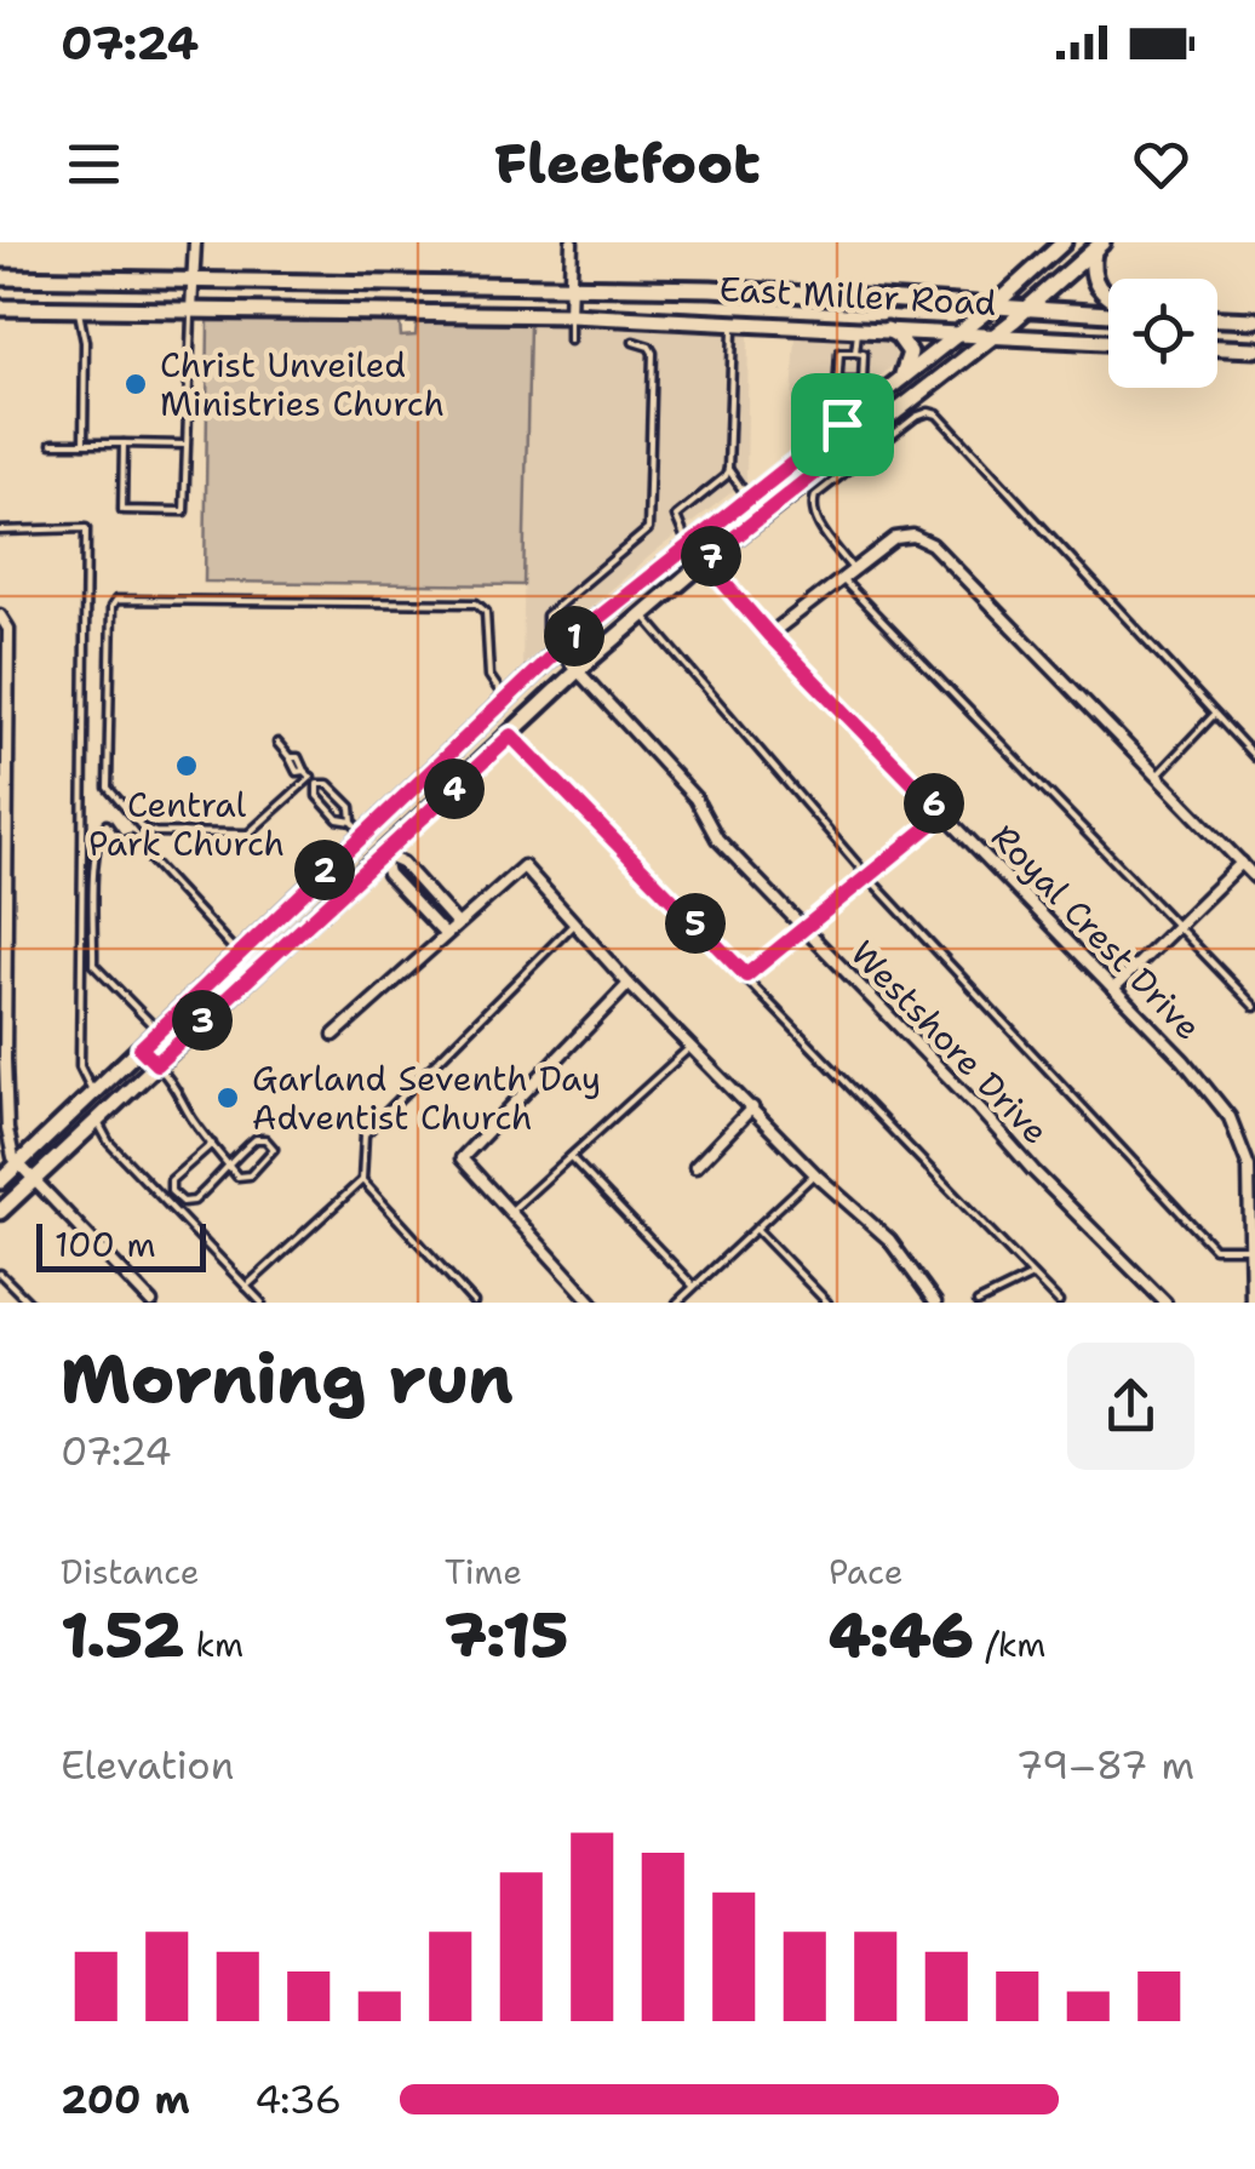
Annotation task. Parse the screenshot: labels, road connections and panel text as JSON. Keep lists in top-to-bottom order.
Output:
{
  "streets": {
    "main road": ["East Miller Road"],
    "street": ["Royal Crest Drive", "Westshore Drive"]
  },
  "places": ["Christ Unveiled Ministries Church", "Central Park Church", "Garland Seventh Day Adventist Church"],
  "scale_bar": "100 m",
  "page": {
    "status": "07:24",
    "header": "Fleetfoot",
    "pins": [
      "7",
      "1",
      "4",
      "6",
      "2",
      "5",
      "3"
    ],
    "scale": "100 m",
    "heading": ["Morning run", "07:24"],
    "stats": [
      ["Distance", "1.52 km"],
      ["Time", "7:15"],
      ["Pace", "4:46 /km"]
    ],
    "chart": ["Elevation", "79–87 m"],
    "list": [
      {
        "name": "200 m",
        "note": "4:36"
      }
    ]
  }
}
